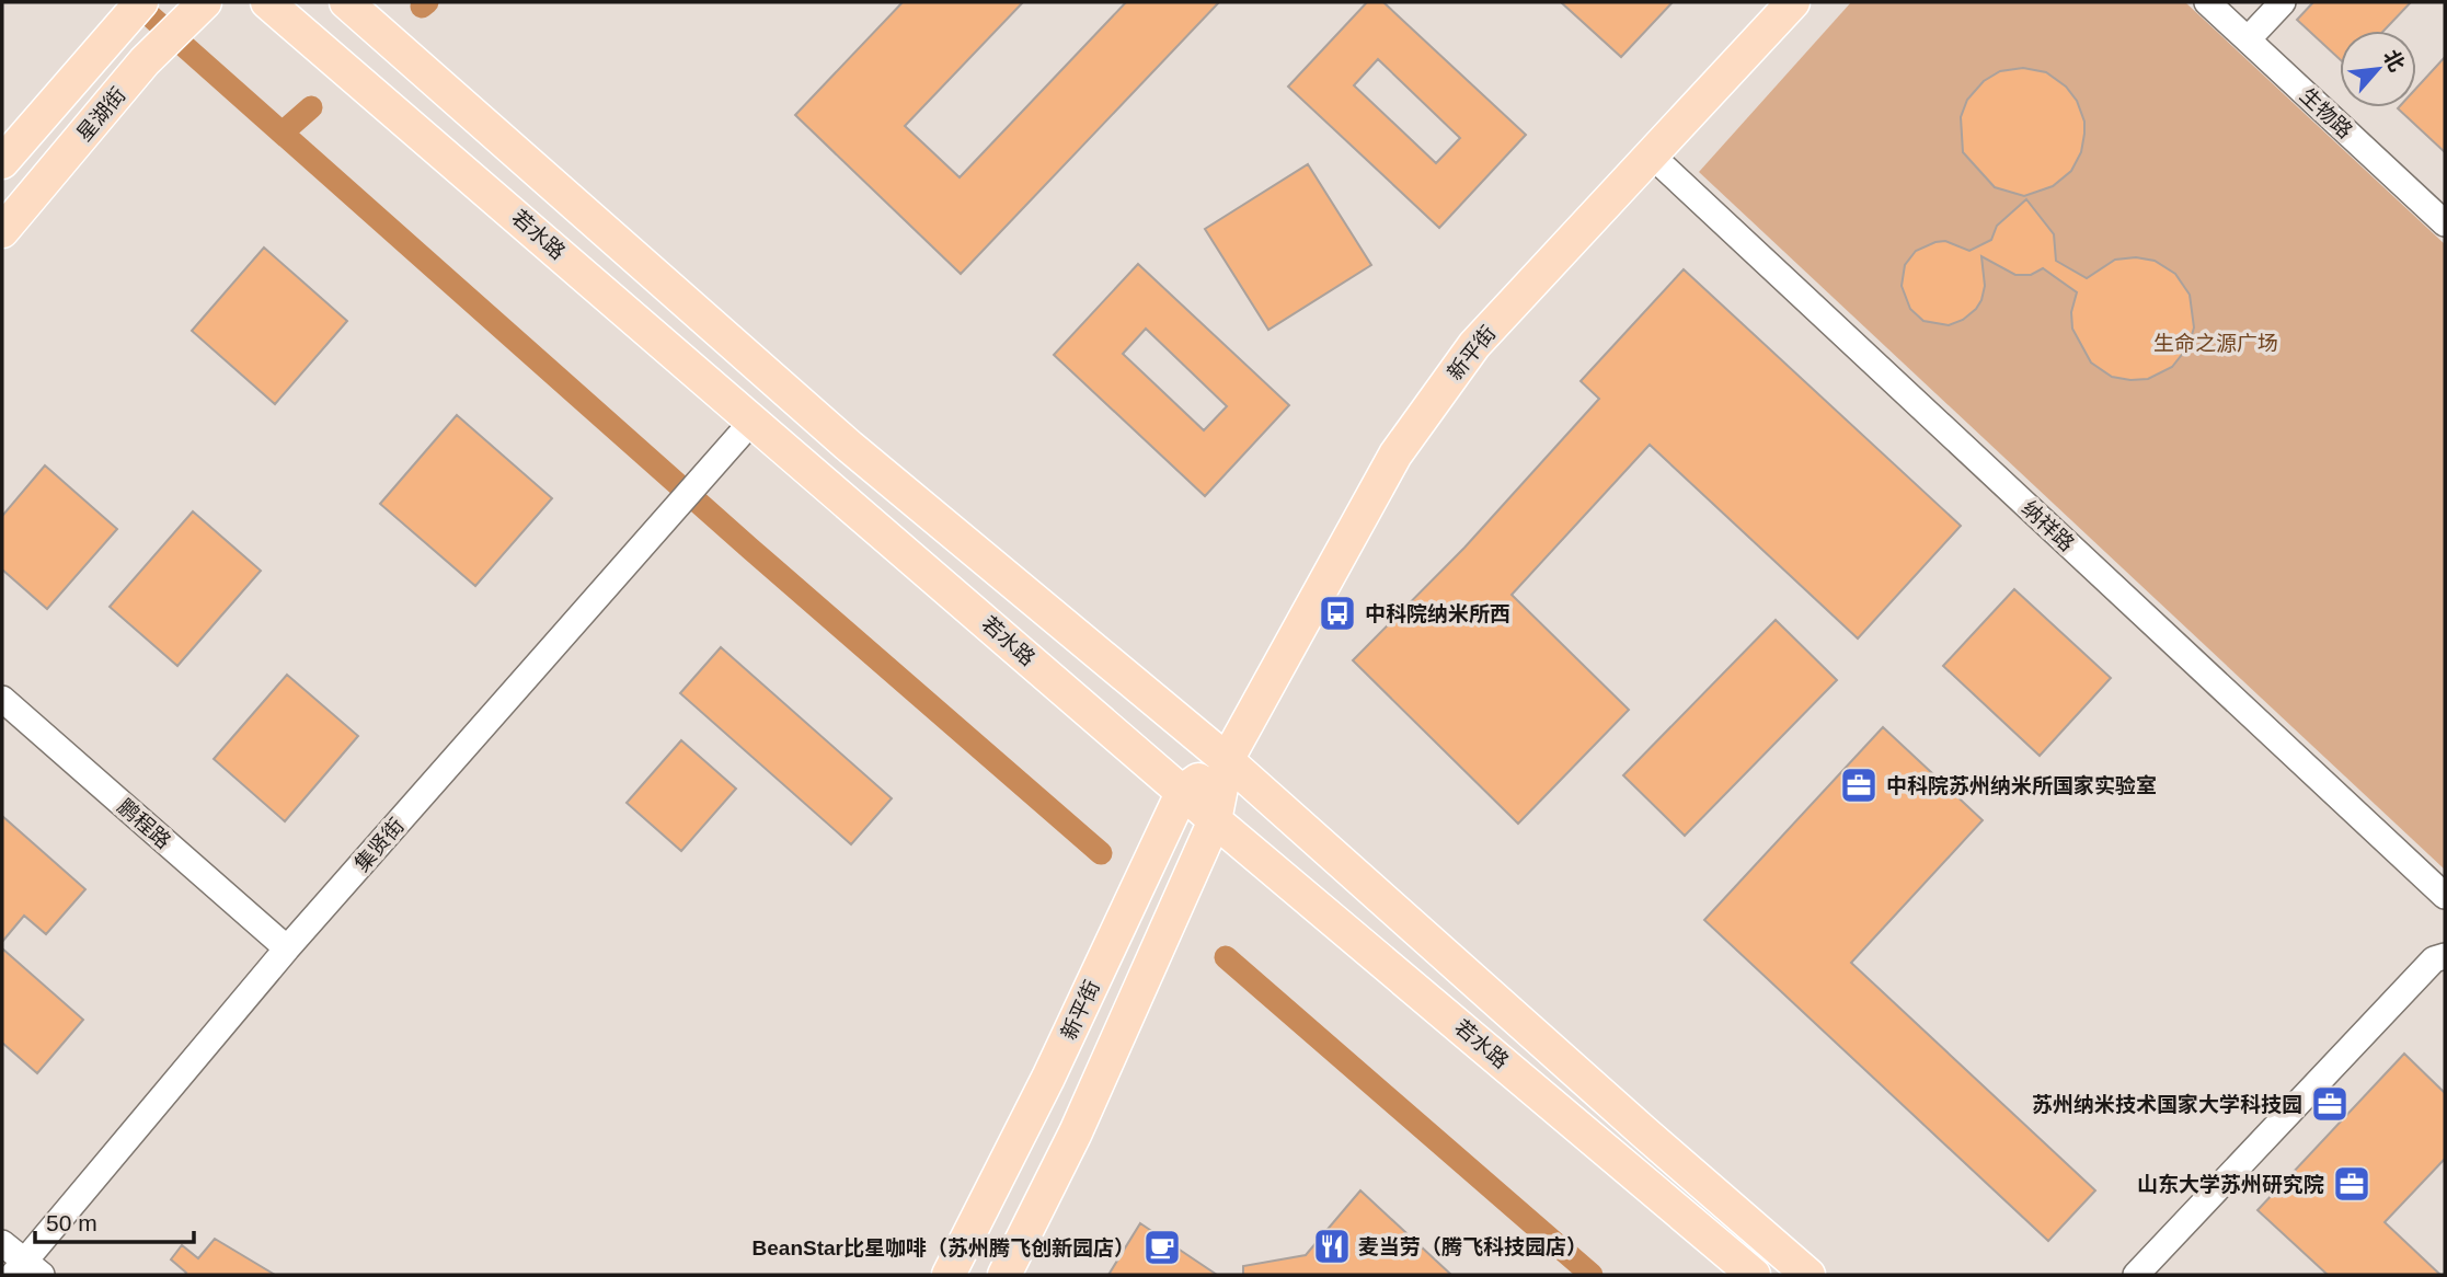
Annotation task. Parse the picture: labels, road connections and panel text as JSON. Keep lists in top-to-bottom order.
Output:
{
  "streets": {
    "main road": ["星湖街", "若水路", "新平街"],
    "street": [
      "生物路",
      "纳祥路",
      "鹏程路",
      "集贤街"
    ]
  },
  "crossings": [
    ["若水路", "新平街"],
    ["若水路", "集贤街"],
    ["新平街", "纳祥路"],
    ["鹏程路", "集贤街"]
  ],
  "parks": ["生命之源广场"],
  "places": {
    "bus stop": ["中科院纳米所西"],
    "office": ["中科院苏州纳米所国家实验室", "苏州纳米技术国家大学科技园", "山东大学苏州研究院"],
    "restaurant": ["麦当劳（腾飞科技园店）"],
    "cafe": ["BeanStar比星咖啡（苏州腾飞创新园店）"]
  },
  "scale_bar": "50 m",
  "north": "top right"
}
